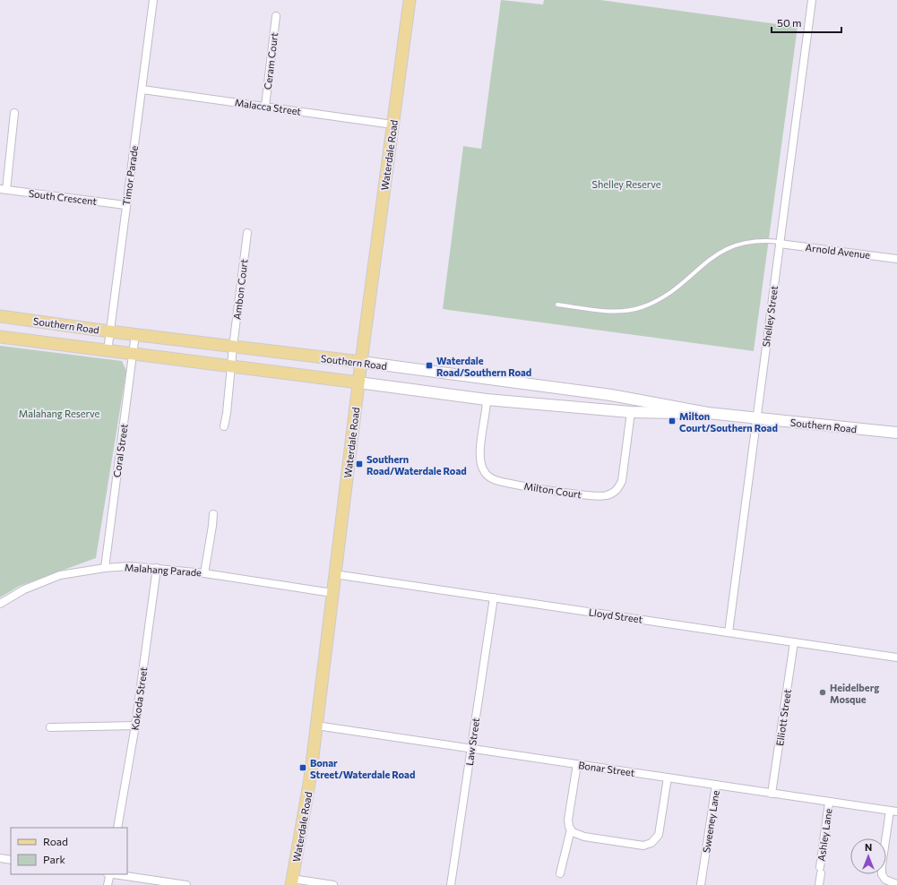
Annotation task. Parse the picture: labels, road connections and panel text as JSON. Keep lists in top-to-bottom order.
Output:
{
  "streets": {
    "main road": ["Waterdale Road", "Southern Road"],
    "street": [
      "Ceram Court",
      "Malacca Street",
      "Timor Parade",
      "South Crescent",
      "Arnold Avenue",
      "Ambon Court",
      "Shelley Street",
      "Coral Street",
      "Milton Court",
      "Malahang Parade",
      "Lloyd Street",
      "Kokoda Street",
      "Elliott Street",
      "Law Street",
      "Bonar Street",
      "Sweeney Lane",
      "Ashley Lane"
    ]
  },
  "crossings": [
    ["Ceram Court", "Malacca Street"],
    ["Malacca Street", "Waterdale Road"],
    ["Malacca Street", "Timor Parade"],
    ["Waterdale Road", "Southern Road"],
    ["Waterdale Road", "Malahang Parade"],
    ["Waterdale Road", "Lloyd Street"],
    ["Waterdale Road", "Bonar Street"],
    ["Timor Parade", "South Crescent"],
    ["Timor Parade", "Southern Road"],
    ["Arnold Avenue", "Shelley Street"],
    ["Ambon Court", "Southern Road"],
    ["Shelley Street", "Southern Road"],
    ["Shelley Street", "Lloyd Street"],
    ["Southern Road", "Coral Street"],
    ["Southern Road", "Milton Court"],
    ["Coral Street", "Malahang Parade"],
    ["Malahang Parade", "Kokoda Street"],
    ["Lloyd Street", "Elliott Street"],
    ["Lloyd Street", "Law Street"],
    ["Elliott Street", "Bonar Street"],
    ["Law Street", "Bonar Street"],
    ["Bonar Street", "Sweeney Lane"],
    ["Bonar Street", "Ashley Lane"]
  ],
  "parks": ["Shelley Reserve", "Malahang Reserve"],
  "places": {
    "transit": [
      "Waterdale Road/Southern Road",
      "Milton Court/Southern Road",
      "Southern Road/Waterdale Road",
      "Bonar Street/Waterdale Road"
    ],
    "other": ["Heidelberg Mosque"]
  },
  "legend": ["Road", "Park"],
  "scale_bar": "50 m",
  "north": "top"
}
